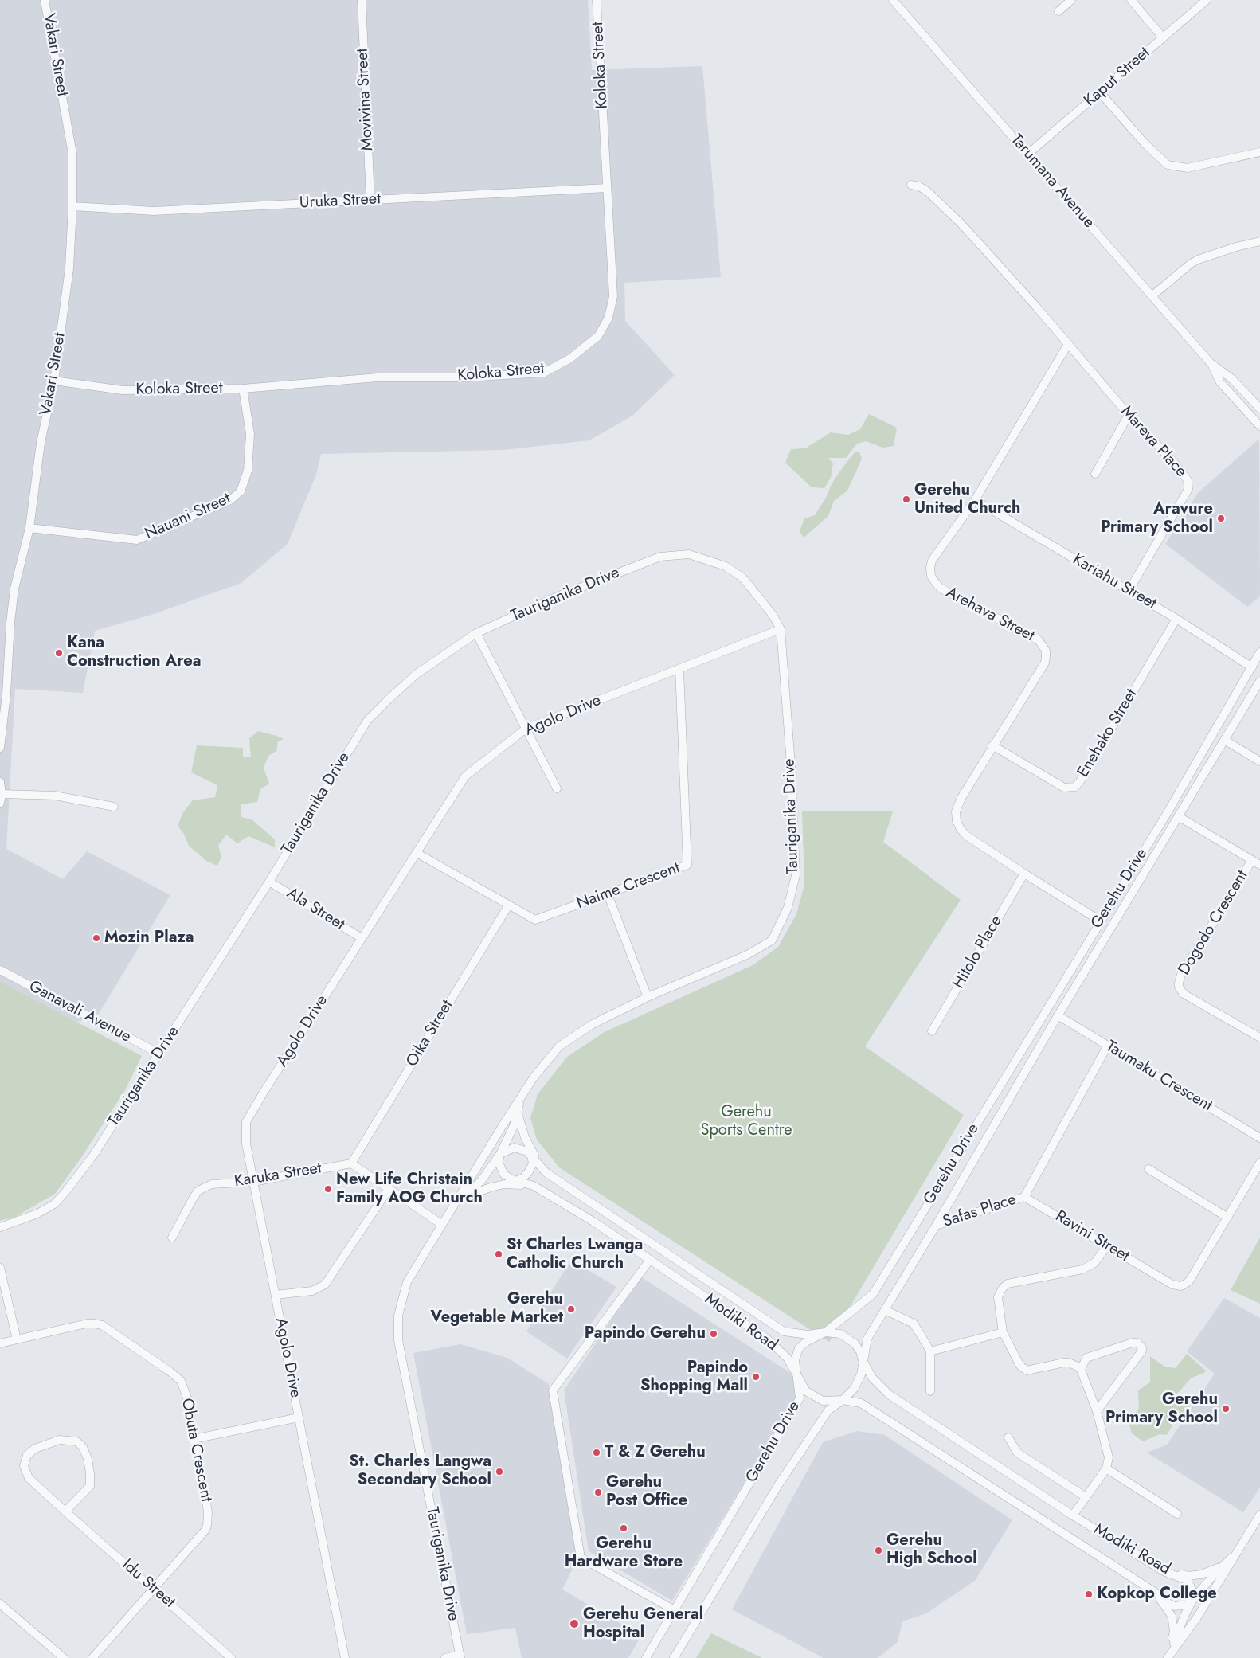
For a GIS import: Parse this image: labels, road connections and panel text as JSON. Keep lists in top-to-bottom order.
{
  "streets": {
    "street": [
      "Vakari Street",
      "Koloka Street",
      "Kaput Street",
      "Movivina Street",
      "Tarumana Avenue",
      "Uruka Street",
      "Mareva Place",
      "Nauani Street",
      "Kariahu Street",
      "Tauriganika Drive",
      "Arehava Street",
      "Agolo Drive",
      "Enehako Street",
      "Naime Crescent",
      "Gerehu Drive",
      "Ala Street",
      "Dogodo Crescent",
      "Hitolo Place",
      "Ganavali Avenue",
      "Oika Street",
      "Taumaku Crescent",
      "Karuka Street",
      "Safas Place",
      "Ravini Street",
      "Modiki Road",
      "Obuta Crescent",
      "Idu Street"
    ]
  },
  "crossings": [
    ["Vakari Street", "Koloka Street"],
    ["Vakari Street", "Uruka Street"],
    ["Vakari Street", "Nauani Street"],
    ["Koloka Street", "Uruka Street"],
    ["Koloka Street", "Nauani Street"],
    ["Kaput Street", "Tarumana Avenue"],
    ["Movivina Street", "Uruka Street"],
    ["Mareva Place", "Kariahu Street"],
    ["Mareva Place", "Arehava Street"],
    ["Kariahu Street", "Arehava Street"],
    ["Kariahu Street", "Enehako Street"],
    ["Kariahu Street", "Gerehu Drive"],
    ["Tauriganika Drive", "Agolo Drive"],
    ["Tauriganika Drive", "Ala Street"],
    ["Tauriganika Drive", "Ganavali Avenue"],
    ["Tauriganika Drive", "Modiki Road"],
    ["Arehava Street", "Enehako Street"],
    ["Arehava Street", "Gerehu Drive"],
    ["Arehava Street", "Hitolo Place"],
    ["Agolo Drive", "Naime Crescent"],
    ["Agolo Drive", "Ala Street"],
    ["Agolo Drive", "Karuka Street"],
    ["Naime Crescent", "Oika Street"],
    ["Gerehu Drive", "Taumaku Crescent"],
    ["Gerehu Drive", "Safas Place"],
    ["Gerehu Drive", "Modiki Road"],
    ["Oika Street", "Karuka Street"],
    ["Safas Place", "Ravini Street"],
    ["Obuta Crescent", "Idu Street"]
  ],
  "parks": ["Gerehu Sports Centre"],
  "places": [
    "Gerehu United Church",
    "Aravure Primary School",
    "Kana Construction Area",
    "Mozin Plaza",
    "New Life Christain Family AOG Church",
    "St Charles Lwanga Catholic Church",
    "Gerehu Vegetable Market",
    "Papindo Gerehu",
    "Papindo Shopping Mall",
    "Gerehu Primary School",
    "T & Z Gerehu",
    "St. Charles Langwa Secondary School",
    "Gerehu Post Office",
    "Gerehu Hardware Store",
    "Gerehu High School",
    "Kopkop College",
    "Gerehu General Hospital"
  ]
}
